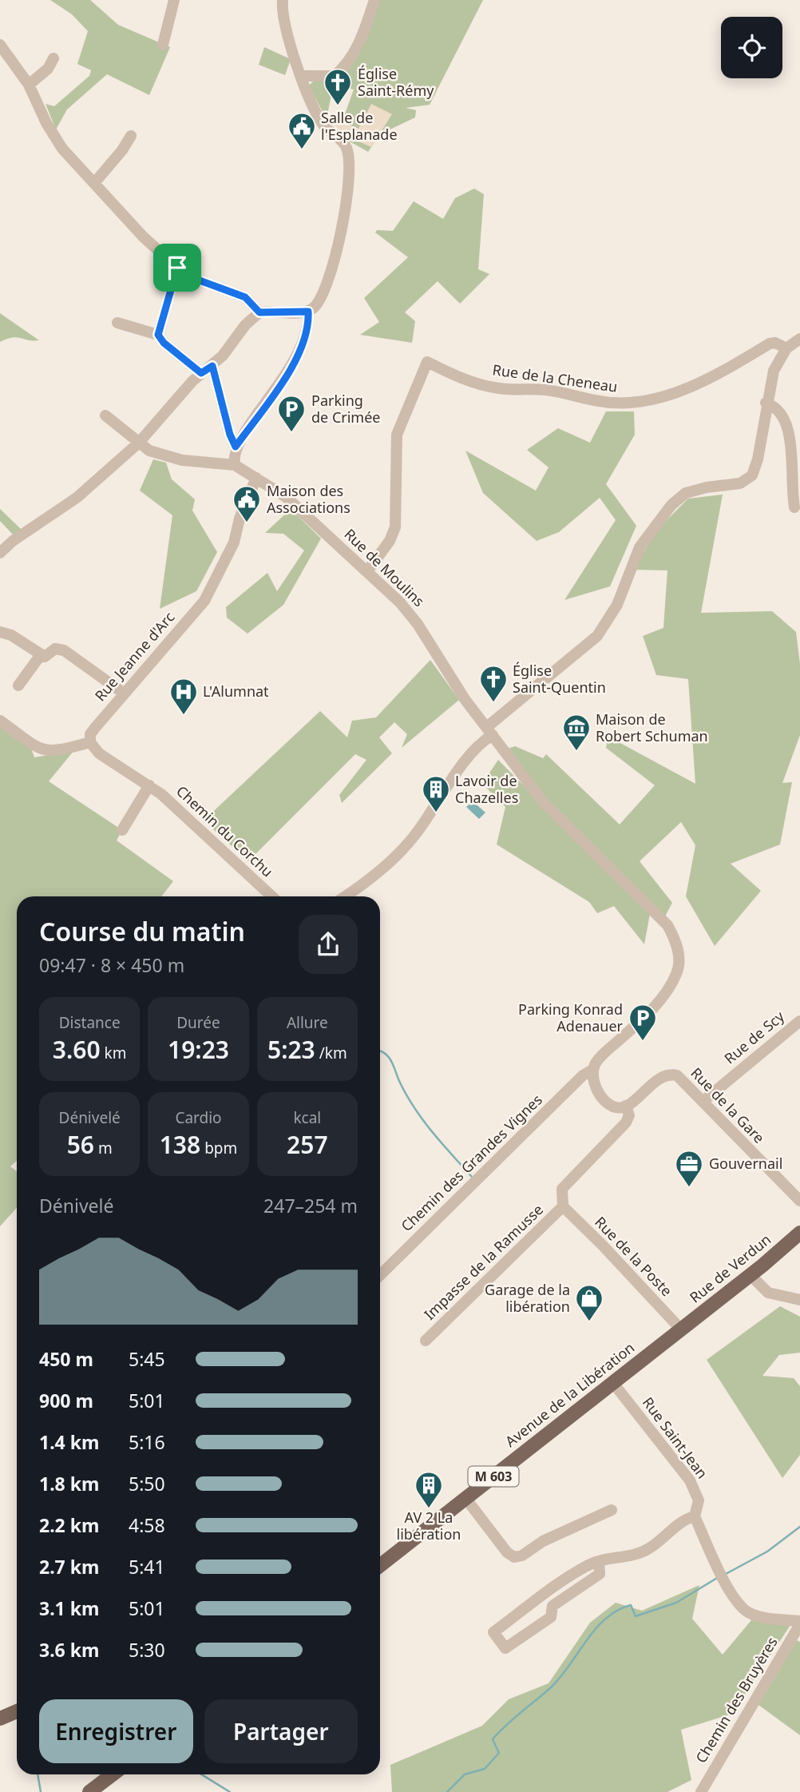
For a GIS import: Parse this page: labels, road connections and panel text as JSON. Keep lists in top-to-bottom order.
{
  "streets": {
    "main road": ["Rue de Verdun", "Avenue de la Libération", "M 603"],
    "street": [
      "Rue de la Cheneau",
      "Rue de Moulins",
      "Rue Jeanne d'Arc",
      "Chemin du Corchu",
      "Rue de Scy",
      "Rue de la Gare",
      "Chemin des Grandes Vignes",
      "Rue de la Poste",
      "Impasse de la Ramusse",
      "Rue Saint-Jean",
      "Chemin des Bruyères"
    ]
  },
  "crossings": [
    ["Rue de la Cheneau", "Rue de Moulins"],
    ["Rue de Moulins", "Rue Jeanne d'Arc"],
    ["Rue de Moulins", "Chemin des Grandes Vignes"],
    ["Rue de Scy", "Rue de la Gare"],
    ["Rue de la Poste", "Impasse de la Ramusse"],
    ["Rue de la Poste", "Rue de Verdun"],
    ["Rue de la Poste", "Avenue de la Libération"],
    ["Rue de Verdun", "Avenue de la Libération"],
    ["Avenue de la Libération", "Rue Saint-Jean"]
  ],
  "places": {
    "church": ["Église Saint-Rémy", "Église Saint-Quentin"],
    "public building": ["Salle de l'Esplanade", "Maison des Associations"],
    "parking": ["Parking de Crimée", "Parking Konrad Adenauer"],
    "hospital": ["L'Alumnat"],
    "museum": ["Maison de Robert Schuman"],
    "building": ["Lavoir de Chazelles", "AV 2 La libération"],
    "office": ["Gouvernail"],
    "shop": ["Garage de la libération"]
  },
  "page": {
    "heading": ["Course du matin", "09:47 · 8 × 450 m"],
    "stats": [
      ["Distance", "3.60 km"],
      ["Durée", "19:23"],
      ["Allure", "5:23 /km"],
      ["Dénivelé", "56 m"],
      ["Cardio", "138 bpm"],
      ["kcal", "257"]
    ],
    "chart": ["Dénivelé", "247–254 m"],
    "list": [
      {
        "name": "450 m",
        "note": "5:45"
      },
      {
        "name": "900 m",
        "note": "5:01"
      },
      {
        "name": "1.4 km",
        "note": "5:16"
      },
      {
        "name": "1.8 km",
        "note": "5:50"
      },
      {
        "name": "2.2 km",
        "note": "4:58"
      },
      {
        "name": "2.7 km",
        "note": "5:41"
      },
      {
        "name": "3.1 km",
        "note": "5:01"
      },
      {
        "name": "3.6 km",
        "note": "5:30"
      }
    ],
    "buttons": ["Enregistrer", "Partager"]
  }
}
